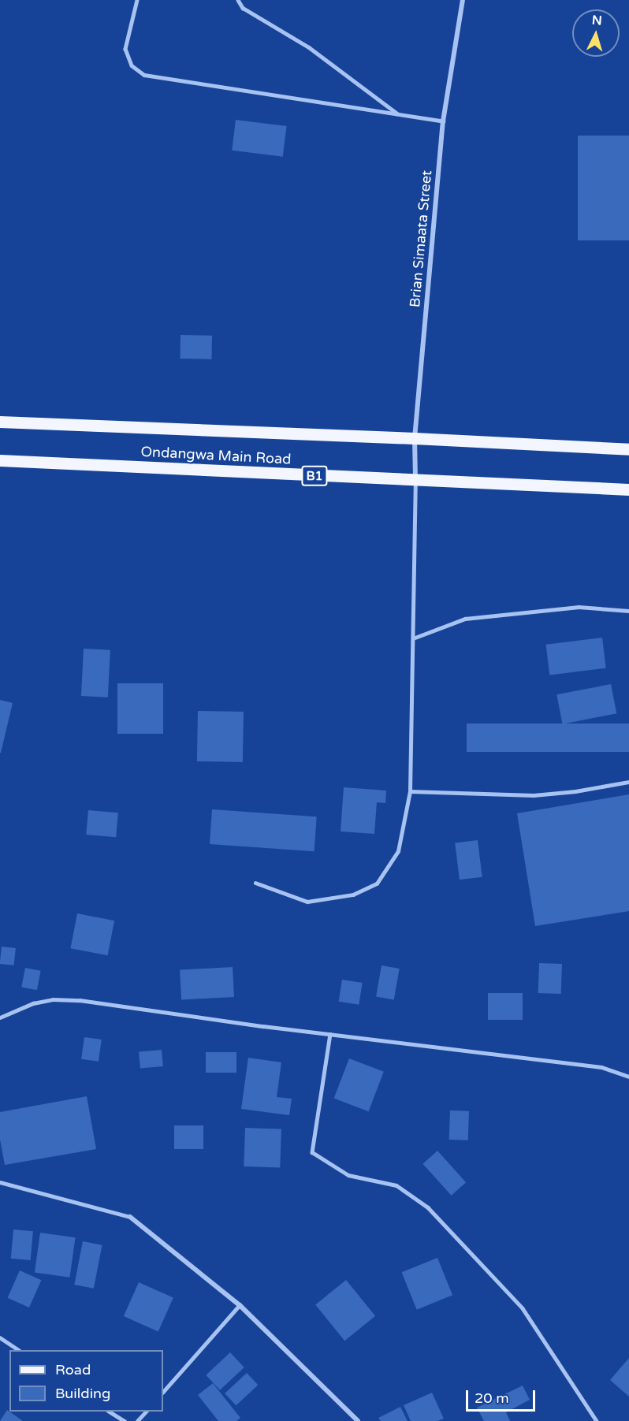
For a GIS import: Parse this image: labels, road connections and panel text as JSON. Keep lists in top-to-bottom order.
{
  "streets": {
    "main road": ["Ondangwa Main Road", "B1"],
    "street": ["Brian Simaata Street"]
  },
  "crossings": [
    ["Brian Simaata Street", "Ondangwa Main Road"]
  ],
  "legend": ["Road", "Building"],
  "scale_bar": "20 m",
  "north": "top"
}
